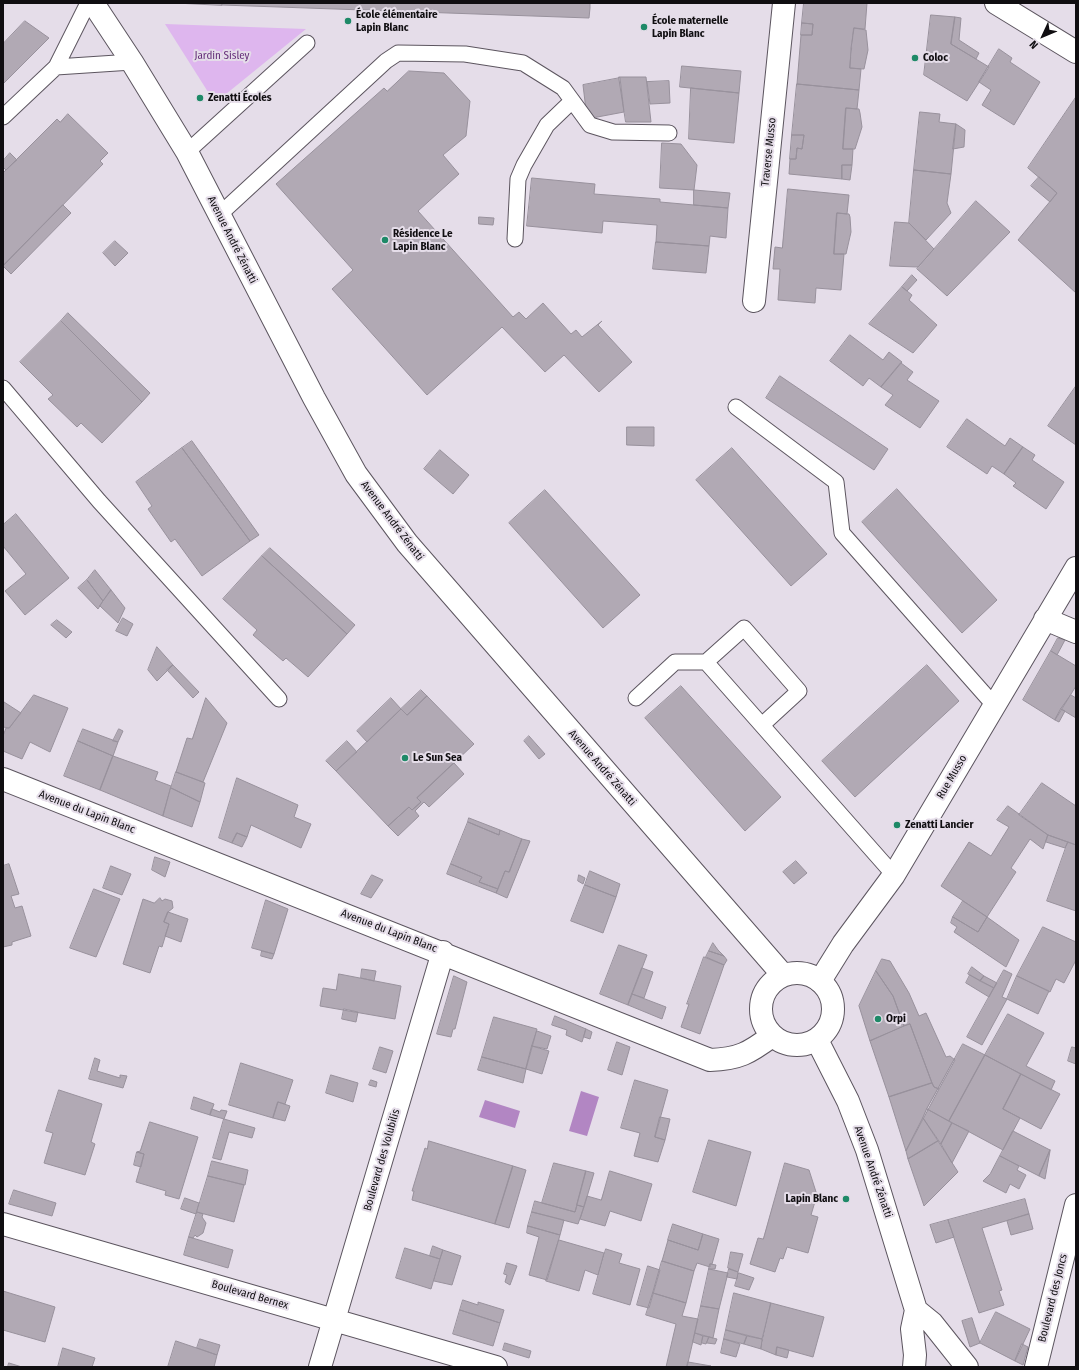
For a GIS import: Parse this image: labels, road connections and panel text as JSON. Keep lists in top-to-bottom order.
{
  "streets": {
    "street": [
      "Traverse Musso",
      "Avenue André Zénatti",
      "Rue Musso",
      "Avenue du Lapin Blanc",
      "Boulevard des Volubilis",
      "Boulevard Bernex",
      "Boulevard des Joncs"
    ]
  },
  "crossings": [
    ["Avenue André Zénatti", "Rue Musso"],
    ["Avenue André Zénatti", "Avenue du Lapin Blanc"],
    ["Rue Musso", "Avenue du Lapin Blanc"],
    ["Avenue du Lapin Blanc", "Boulevard des Volubilis"],
    ["Boulevard des Volubilis", "Boulevard Bernex"]
  ],
  "parks": ["Jardin Sisley"],
  "places": [
    "École élémentaire Lapin Blanc",
    "École maternelle Lapin Blanc",
    "Coloc",
    "Zenatti Écoles",
    "Résidence Le Lapin Blanc",
    "Le Sun Sea",
    "Zenatti Lancier",
    "Orpi",
    "Lapin Blanc"
  ],
  "north": "bottom left"
}
